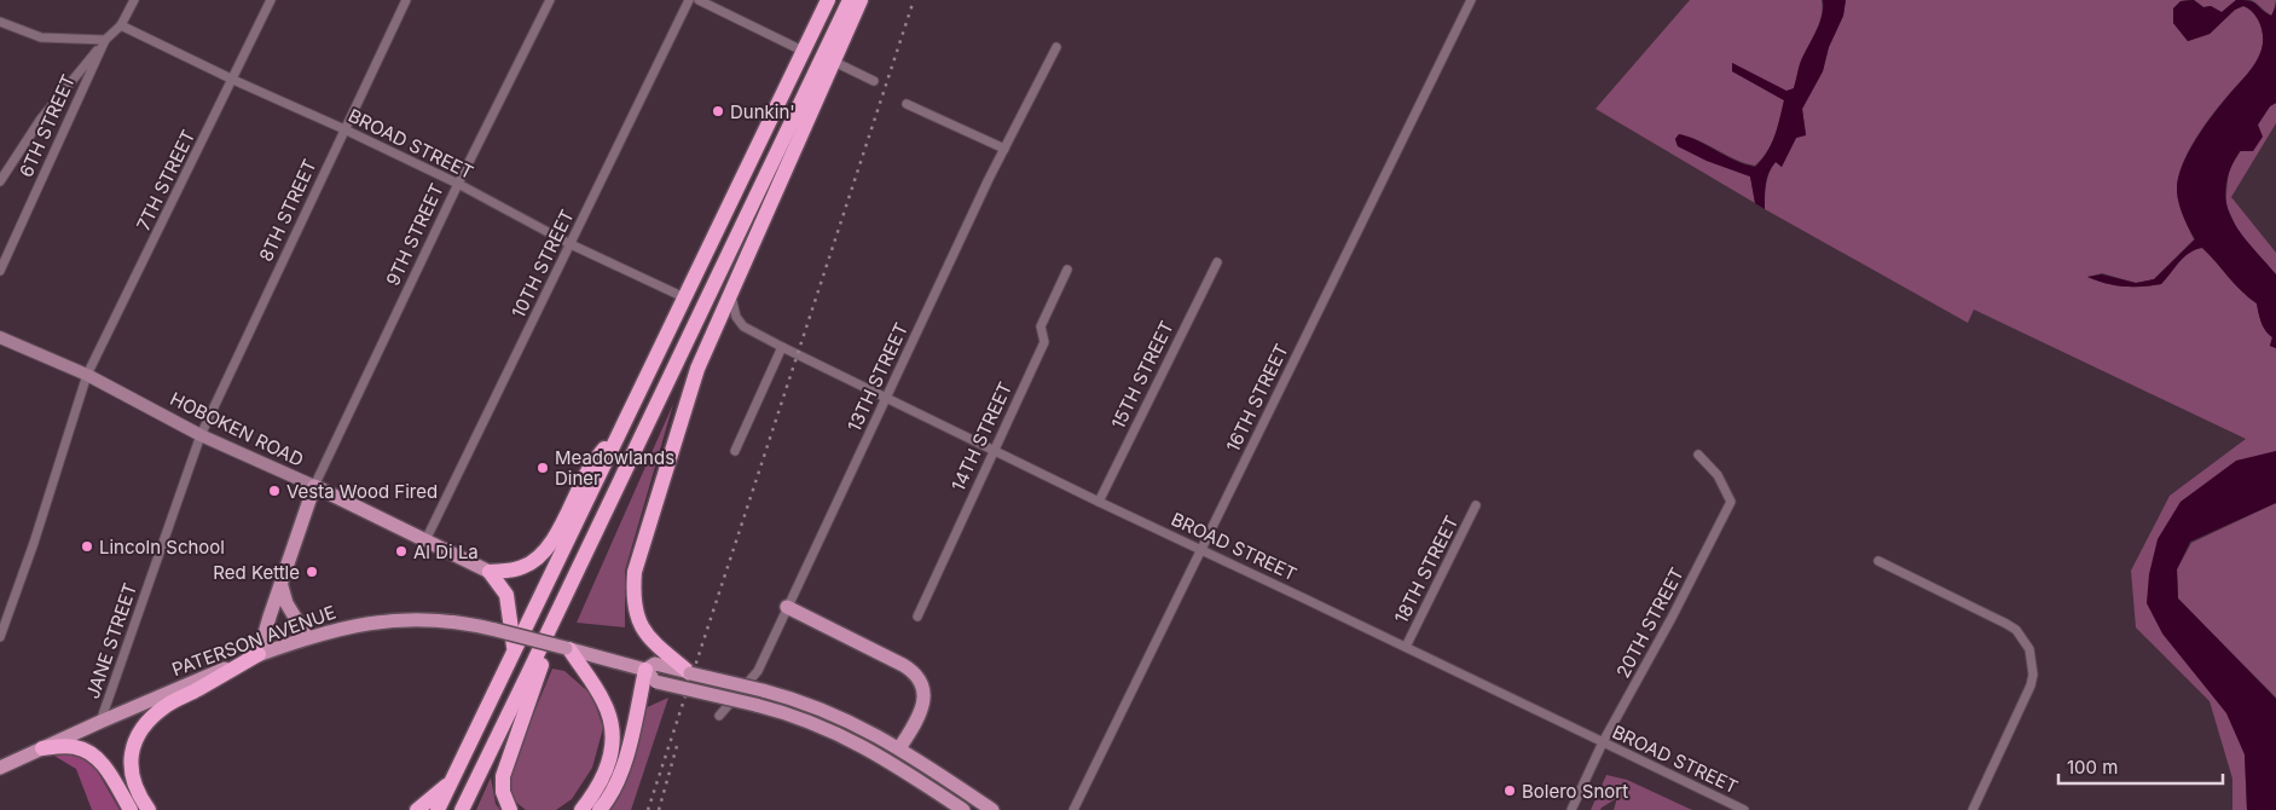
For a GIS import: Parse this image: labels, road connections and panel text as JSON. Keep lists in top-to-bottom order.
{
  "streets": {
    "main road": ["HOBOKEN ROAD", "PATERSON AVENUE"],
    "street": [
      "6TH STREET",
      "BROAD STREET",
      "7TH STREET",
      "8TH STREET",
      "9TH STREET",
      "10TH STREET",
      "15TH STREET",
      "13TH STREET",
      "16TH STREET",
      "14TH STREET",
      "18TH STREET",
      "20TH STREET",
      "JANE STREET"
    ]
  },
  "crossings": [
    ["6TH STREET", "BROAD STREET"],
    ["BROAD STREET", "7TH STREET"],
    ["BROAD STREET", "8TH STREET"],
    ["BROAD STREET", "9TH STREET"],
    ["BROAD STREET", "10TH STREET"],
    ["BROAD STREET", "15TH STREET"],
    ["BROAD STREET", "13TH STREET"],
    ["BROAD STREET", "16TH STREET"],
    ["BROAD STREET", "14TH STREET"],
    ["BROAD STREET", "18TH STREET"],
    ["BROAD STREET", "20TH STREET"],
    ["7TH STREET", "HOBOKEN ROAD"],
    ["8TH STREET", "HOBOKEN ROAD"],
    ["8TH STREET", "JANE STREET"],
    ["9TH STREET", "HOBOKEN ROAD"],
    ["10TH STREET", "HOBOKEN ROAD"],
    ["HOBOKEN ROAD", "JANE STREET"],
    ["JANE STREET", "PATERSON AVENUE"]
  ],
  "places": [
    "Dunkin'",
    "Meadowlands Diner",
    "Vesta Wood Fired",
    "Lincoln School",
    "Al Di La",
    "Red Kettle",
    "Bolero Snort"
  ],
  "scale_bar": "100 m"
}
